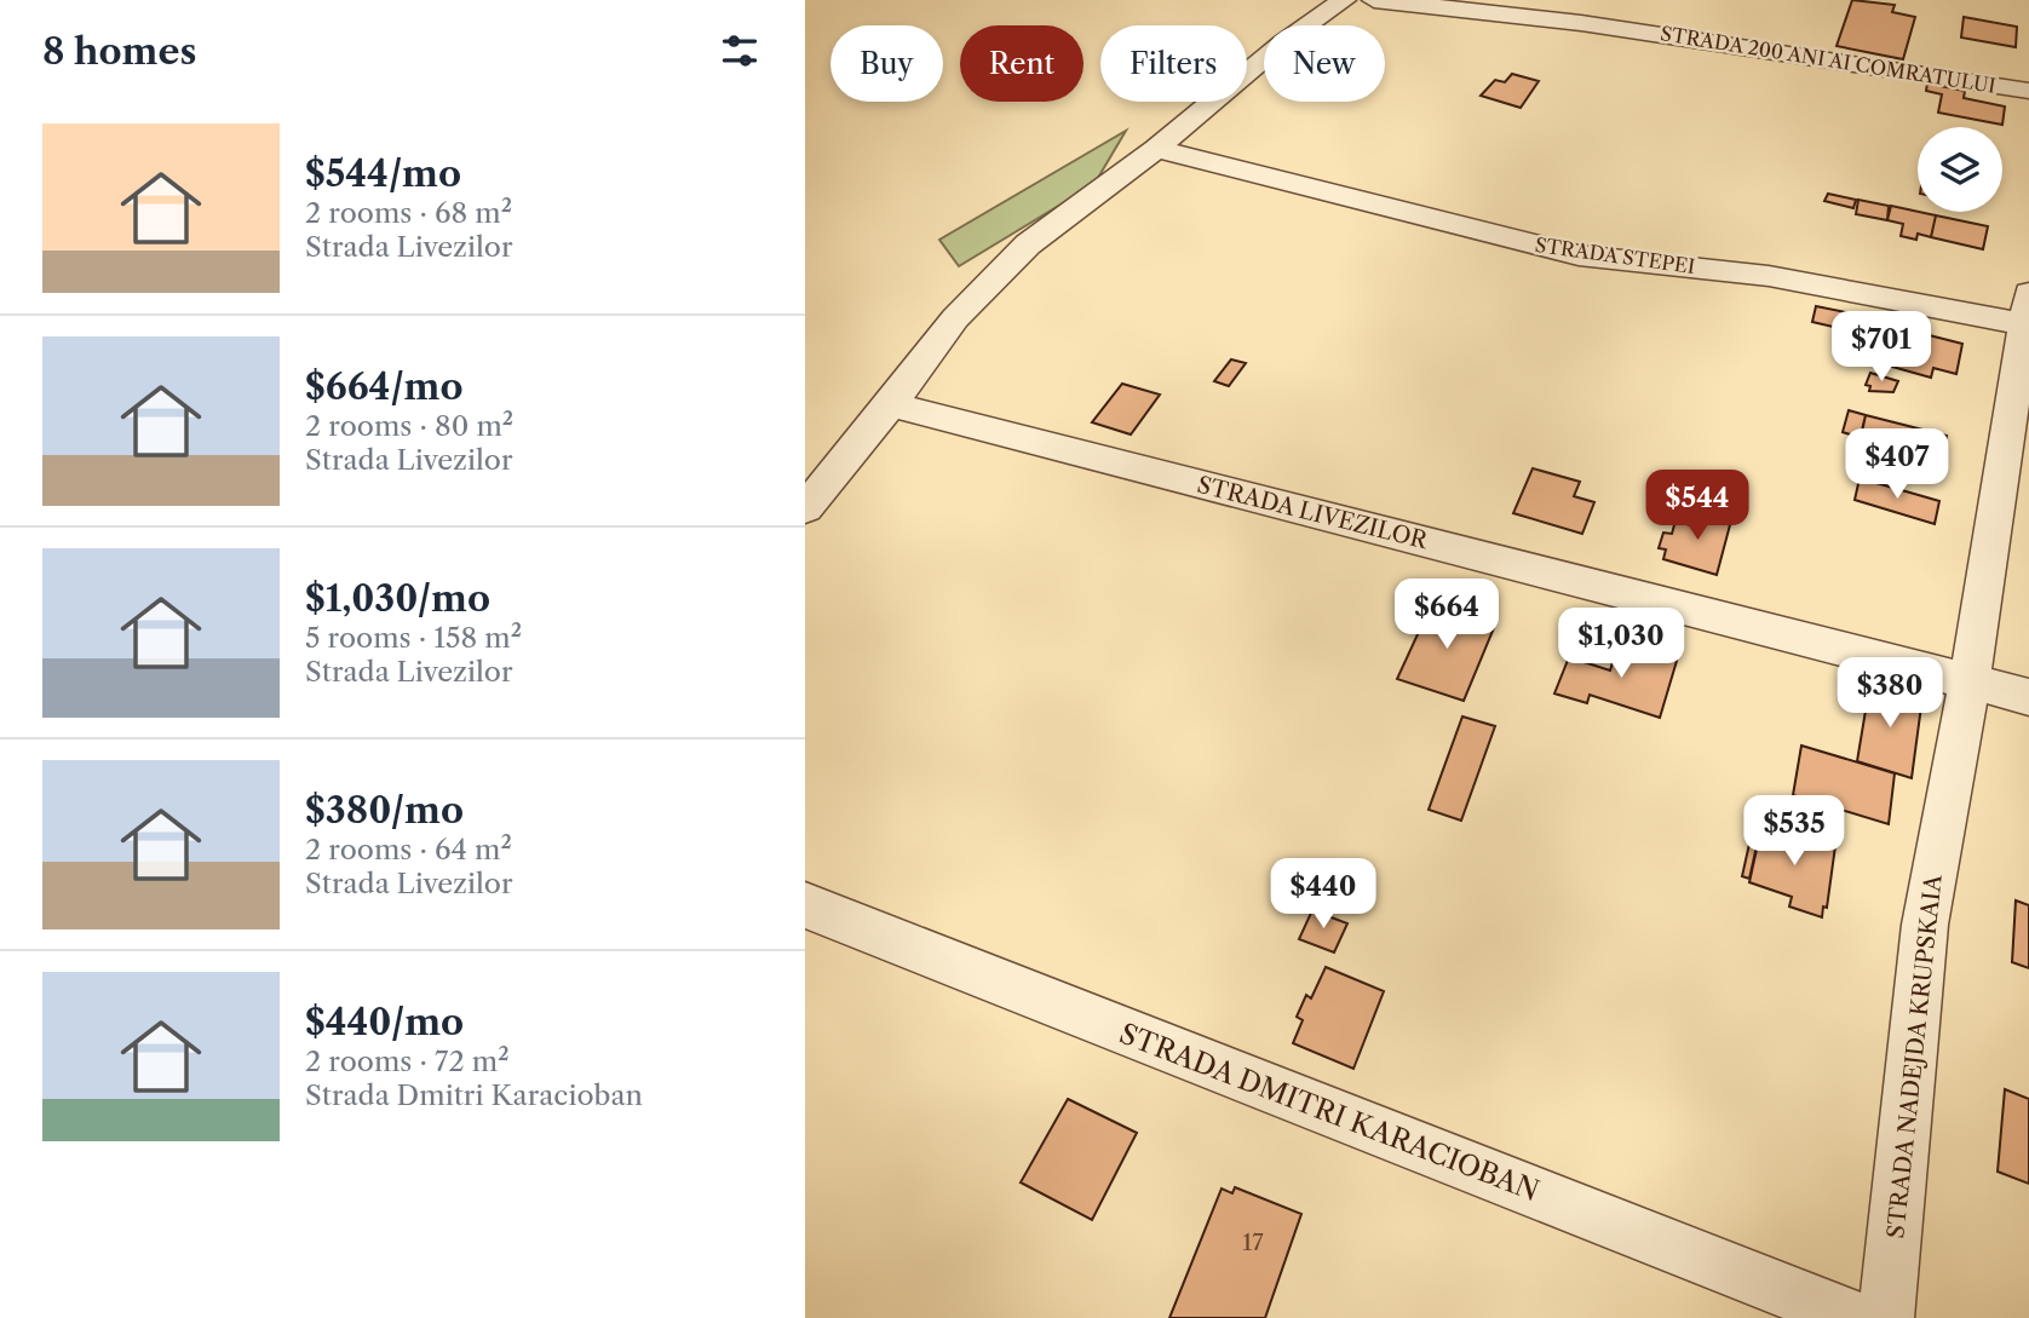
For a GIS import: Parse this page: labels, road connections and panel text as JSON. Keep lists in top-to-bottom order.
{
  "streets": {
    "street": [
      "STRADA 200 ANI AI COMRATULUI",
      "STRADA STEPEI",
      "STRADA LIVEZILOR",
      "STRADA NADEJDA KRUPSKAIA",
      "STRADA DMITRI KARACIOBAN"
    ]
  },
  "crossings": [
    ["STRADA STEPEI", "STRADA NADEJDA KRUPSKAIA"],
    ["STRADA LIVEZILOR", "STRADA NADEJDA KRUPSKAIA"]
  ],
  "house_numbers": ["17"],
  "page": {
    "heading": "8 homes",
    "chip": [
      "Buy",
      "Rent",
      "Filters",
      "New"
    ],
    "list": [
      {
        "name": "$544/mo",
        "note": "2 rooms · 68 m² · Strada Livezilor"
      },
      {
        "name": "$664/mo",
        "note": "2 rooms · 80 m² · Strada Livezilor"
      },
      {
        "name": "$1,030/mo",
        "note": "5 rooms · 158 m² · Strada Livezilor"
      },
      {
        "name": "$380/mo",
        "note": "2 rooms · 64 m² · Strada Livezilor"
      },
      {
        "name": "$440/mo",
        "note": "2 rooms · 72 m² · Strada Dmitri Karacioban"
      }
    ],
    "price": [
      "$701",
      "$407",
      "$544",
      "$664",
      "$1,030",
      "$380",
      "$535",
      "$440"
    ]
  }
}
